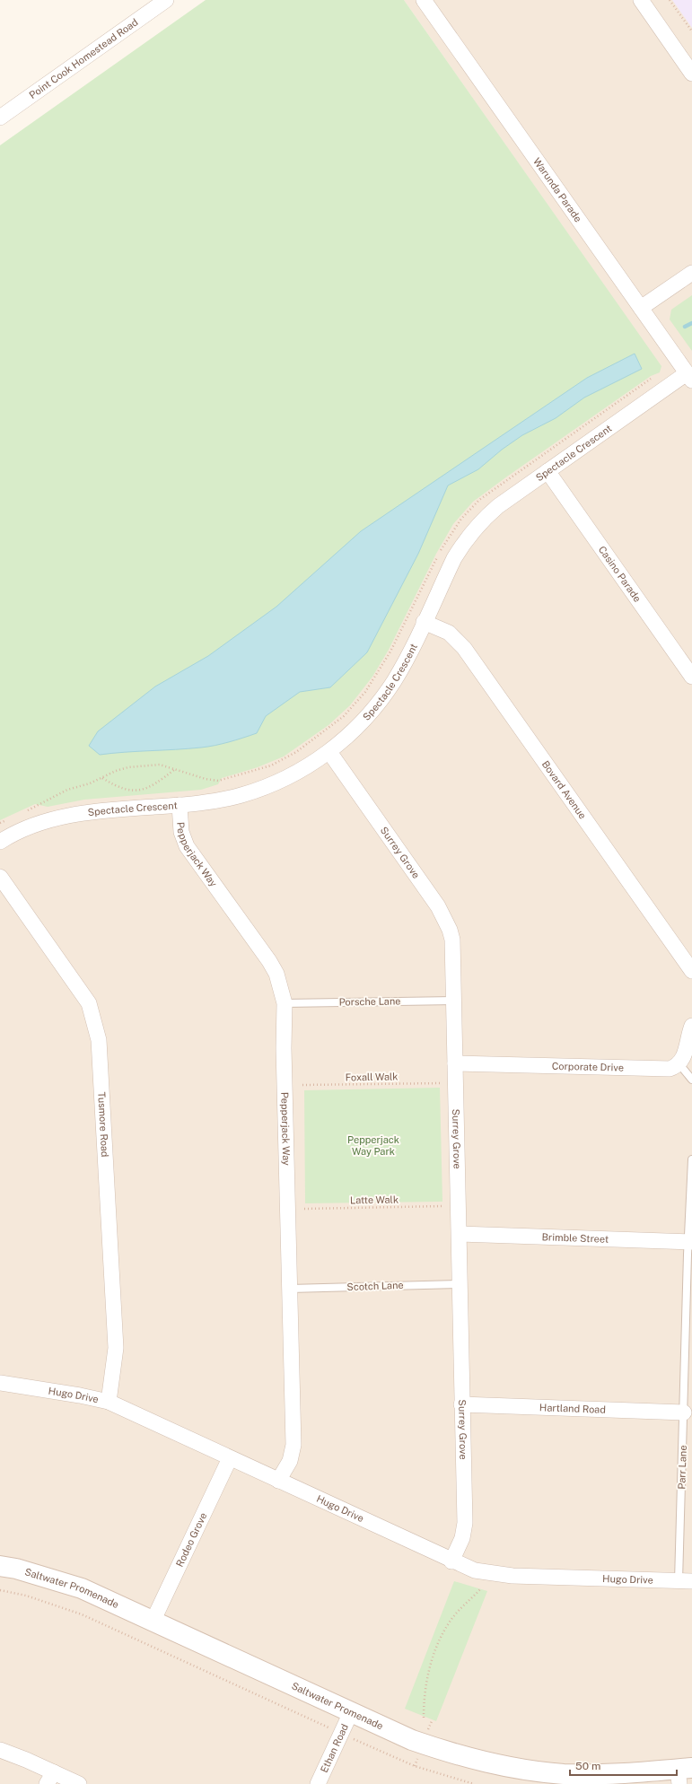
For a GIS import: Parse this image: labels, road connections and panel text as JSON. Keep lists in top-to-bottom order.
{
  "streets": {
    "street": [
      "Point Cook Homestead Road",
      "Warunda Parade",
      "Spectacle Crescent",
      "Casino Parade",
      "Bovard Avenue",
      "Surrey Grove",
      "Pepperjack Way",
      "Corporate Drive",
      "Tusmore Road",
      "Brimble Street",
      "Hugo Drive",
      "Hartland Road",
      "Rodeo Grove",
      "Saltwater Promenade",
      "Ethan Road"
    ],
    "lane": ["Porsche Lane", "Scotch Lane", "Parr Lane"],
    "path": ["Foxall Walk", "Latte Walk"]
  },
  "crossings": [
    ["Warunda Parade", "Spectacle Crescent"],
    ["Spectacle Crescent", "Casino Parade"],
    ["Spectacle Crescent", "Bovard Avenue"],
    ["Spectacle Crescent", "Surrey Grove"],
    ["Spectacle Crescent", "Pepperjack Way"],
    ["Surrey Grove", "Porsche Lane"],
    ["Surrey Grove", "Corporate Drive"],
    ["Surrey Grove", "Brimble Street"],
    ["Surrey Grove", "Scotch Lane"],
    ["Surrey Grove", "Hugo Drive"],
    ["Surrey Grove", "Hartland Road"],
    ["Pepperjack Way", "Porsche Lane"],
    ["Pepperjack Way", "Scotch Lane"],
    ["Pepperjack Way", "Hugo Drive"],
    ["Tusmore Road", "Hugo Drive"],
    ["Brimble Street", "Parr Lane"],
    ["Hugo Drive", "Parr Lane"],
    ["Hugo Drive", "Rodeo Grove"],
    ["Hartland Road", "Parr Lane"],
    ["Rodeo Grove", "Saltwater Promenade"],
    ["Saltwater Promenade", "Ethan Road"]
  ],
  "parks": ["Pepperjack Way Park"],
  "scale_bar": "50 m"
}
